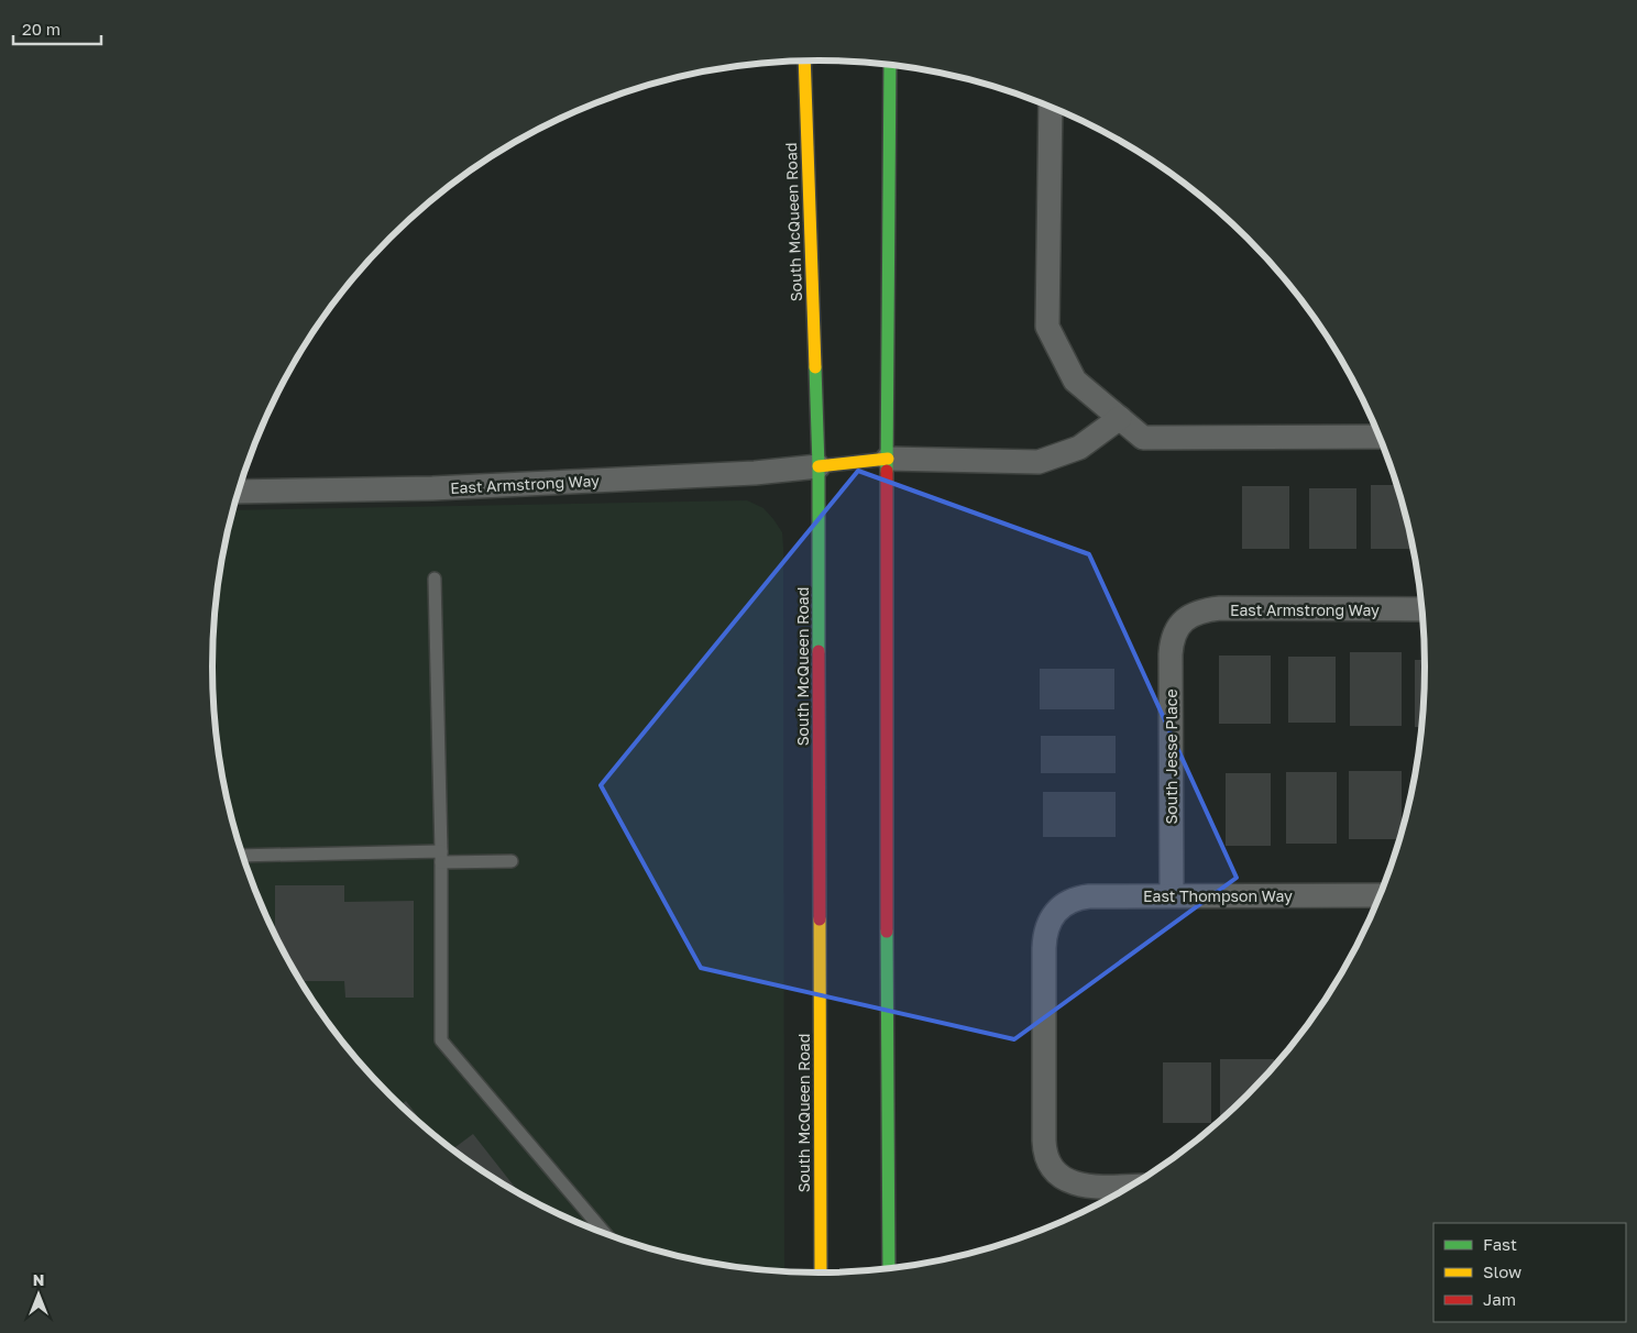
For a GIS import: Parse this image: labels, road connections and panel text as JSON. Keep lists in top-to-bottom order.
{
  "streets": {
    "main road": ["South McQueen Road"],
    "street": ["East Armstrong Way", "South Jesse Place", "East Thompson Way"]
  },
  "crossings": [
    ["South McQueen Road", "East Armstrong Way"],
    ["East Armstrong Way", "South Jesse Place"],
    ["South Jesse Place", "East Thompson Way"]
  ],
  "legend": ["Fast", "Slow", "Jam"],
  "scale_bar": "20 m",
  "north": "top"
}
